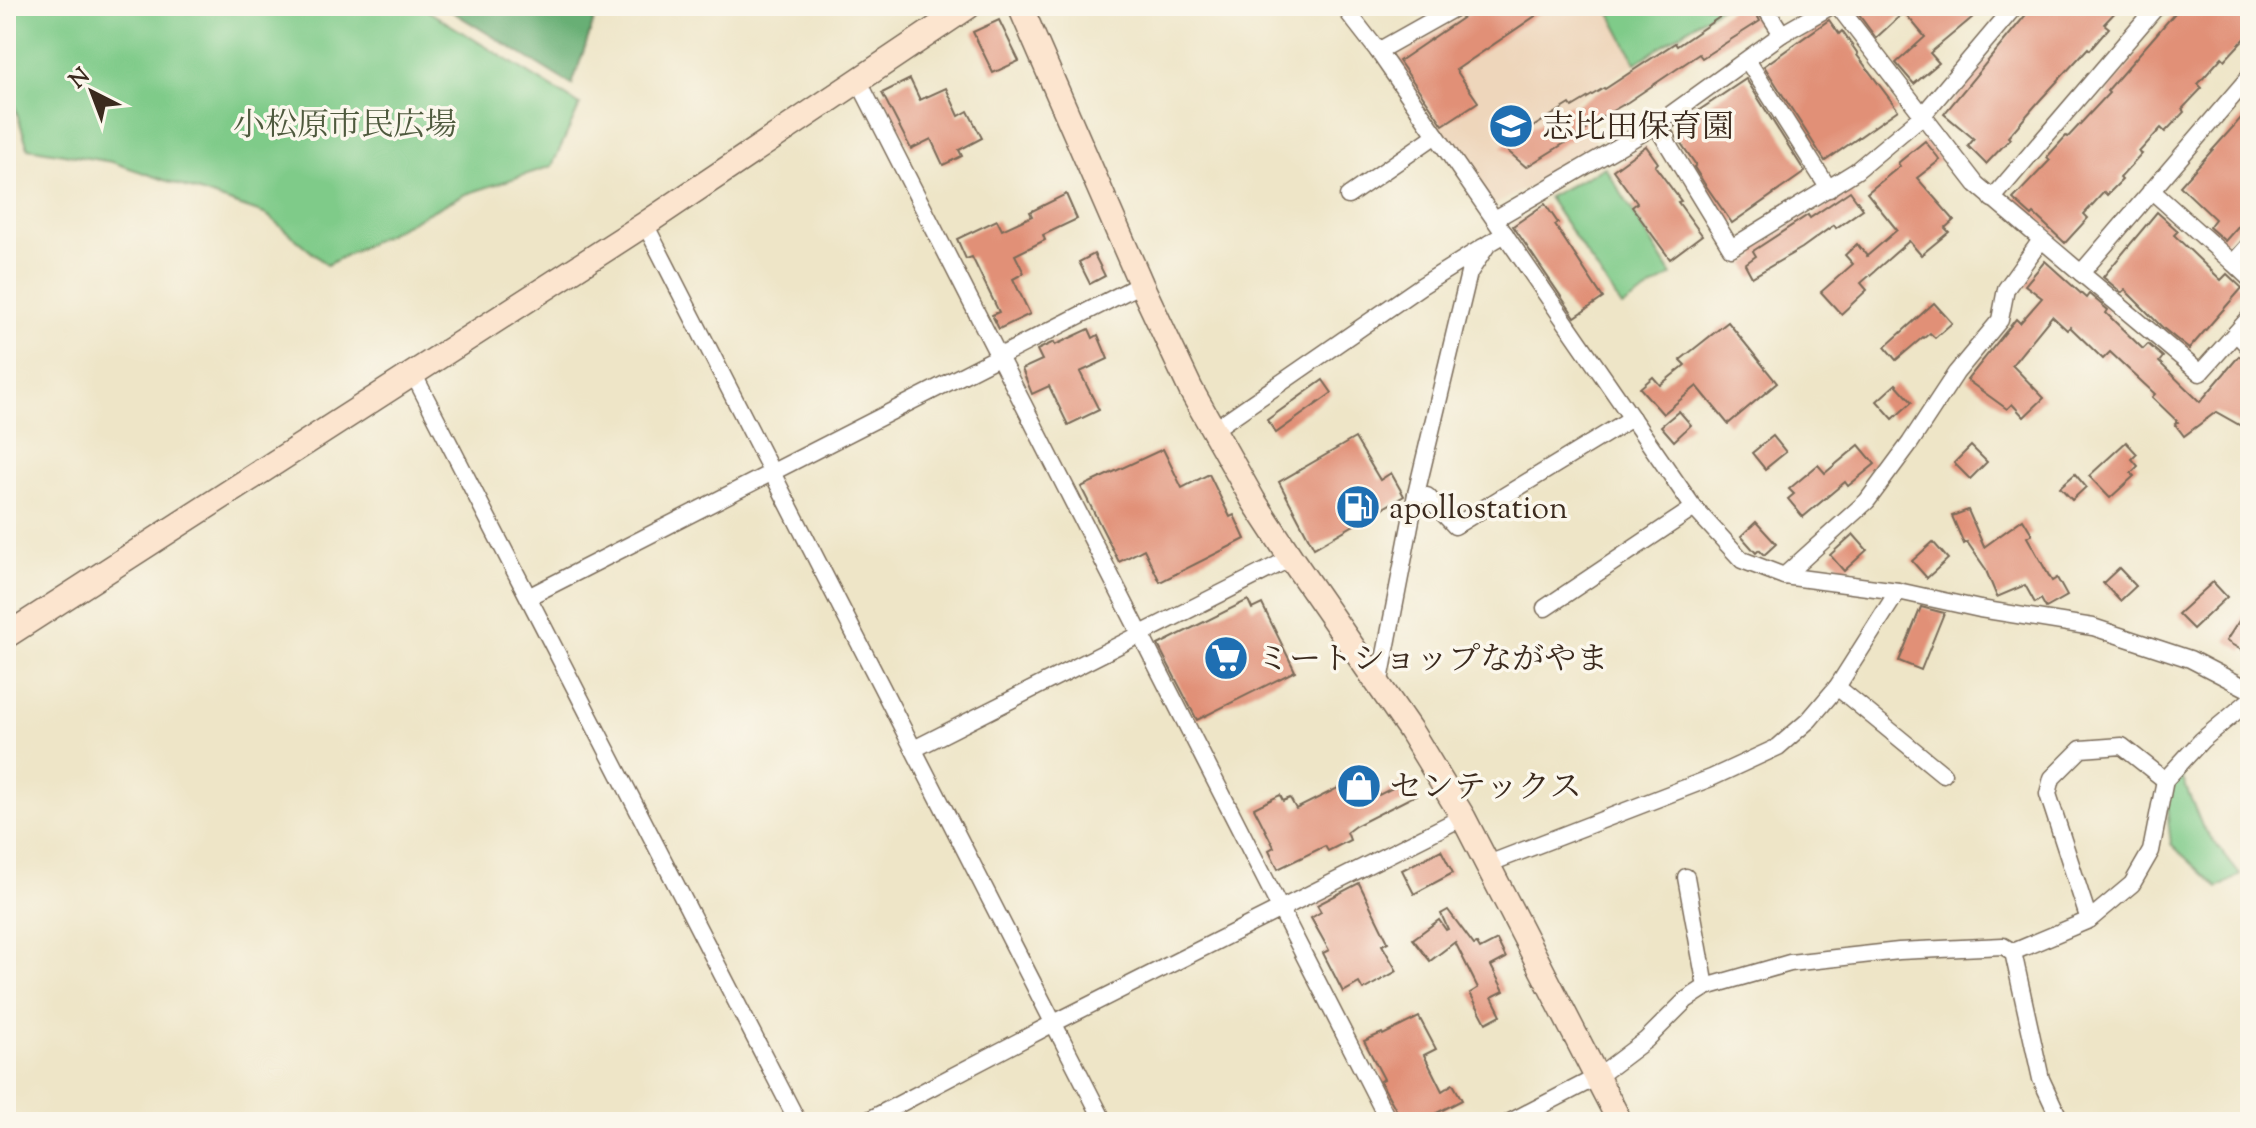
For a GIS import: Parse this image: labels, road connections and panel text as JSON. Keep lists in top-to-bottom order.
{
  "parks": ["小松原市民広場"],
  "places": {
    "school or university": ["志比田保育園"],
    "fuel station": ["apollostation"],
    "supermarket": ["ミートショップながやま"],
    "shop": ["センテックス"]
  },
  "north": "top left"
}
